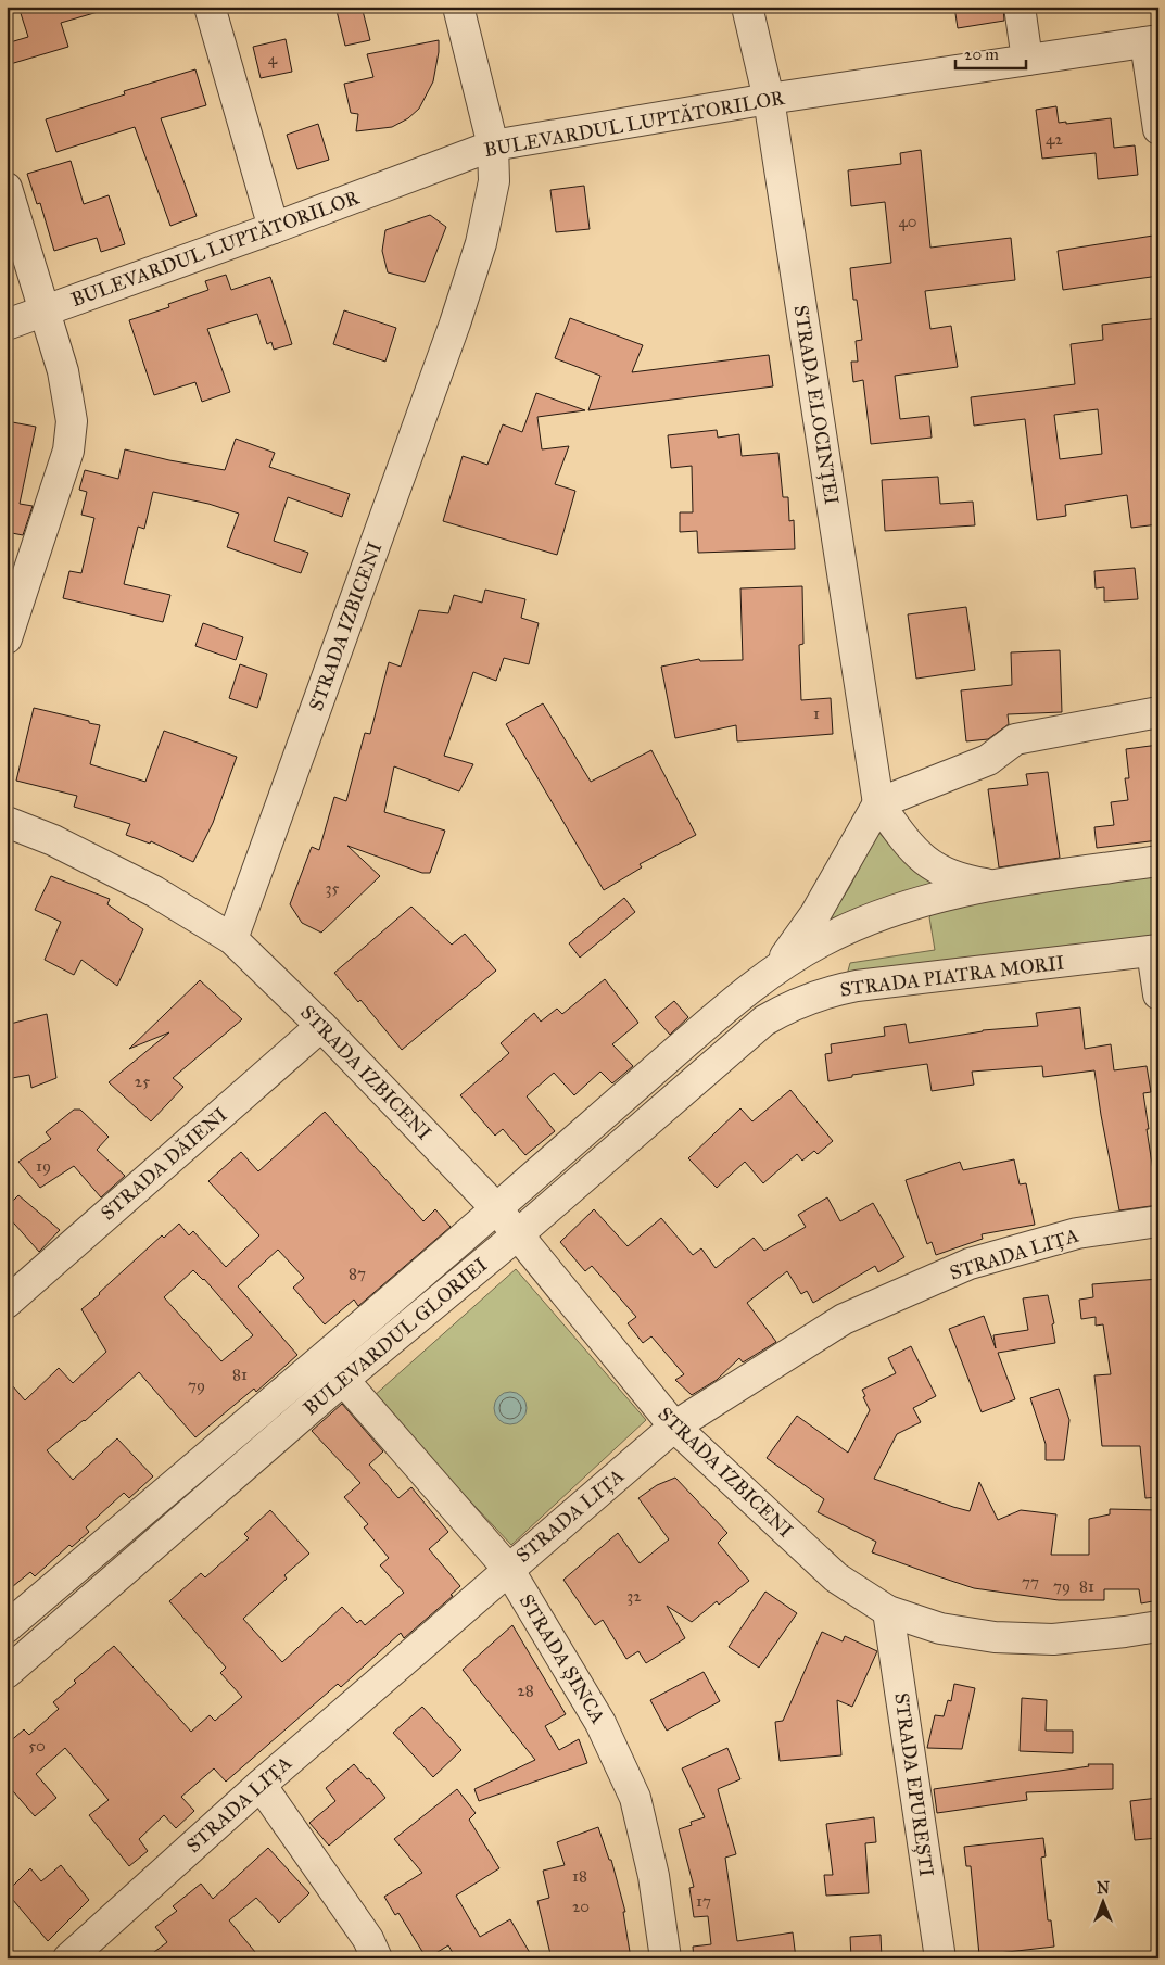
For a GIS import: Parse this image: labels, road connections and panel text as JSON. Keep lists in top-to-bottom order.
{
  "streets": {
    "street": [
      "BULEVARDUL LUPTĂTORILOR",
      "STRADA ELOCINȚEI",
      "STRADA IZBICENI",
      "STRADA PIATRA MORII",
      "STRADA DĂIENI",
      "STRADA LIȚA",
      "BULEVARDUL GLORIEI",
      "STRADA ȘINCA",
      "STRADA EPUREȘTI"
    ]
  },
  "crossings": [
    ["BULEVARDUL LUPTĂTORILOR", "STRADA ELOCINȚEI"],
    ["BULEVARDUL LUPTĂTORILOR", "STRADA IZBICENI"],
    ["STRADA IZBICENI", "STRADA DĂIENI"],
    ["STRADA IZBICENI", "STRADA LIȚA"],
    ["STRADA IZBICENI", "BULEVARDUL GLORIEI"],
    ["STRADA IZBICENI", "STRADA EPUREȘTI"],
    ["STRADA PIATRA MORII", "BULEVARDUL GLORIEI"],
    ["STRADA LIȚA", "STRADA ȘINCA"],
    ["BULEVARDUL GLORIEI", "STRADA ȘINCA"]
  ],
  "house_numbers": [
    "4",
    "42",
    "40",
    "1",
    "35",
    "25",
    "19",
    "87",
    "81",
    "79",
    "77",
    "79",
    "81",
    "32",
    "28",
    "50",
    "18",
    "17",
    "20"
  ],
  "scale_bar": "20 m",
  "north": "top"
}
